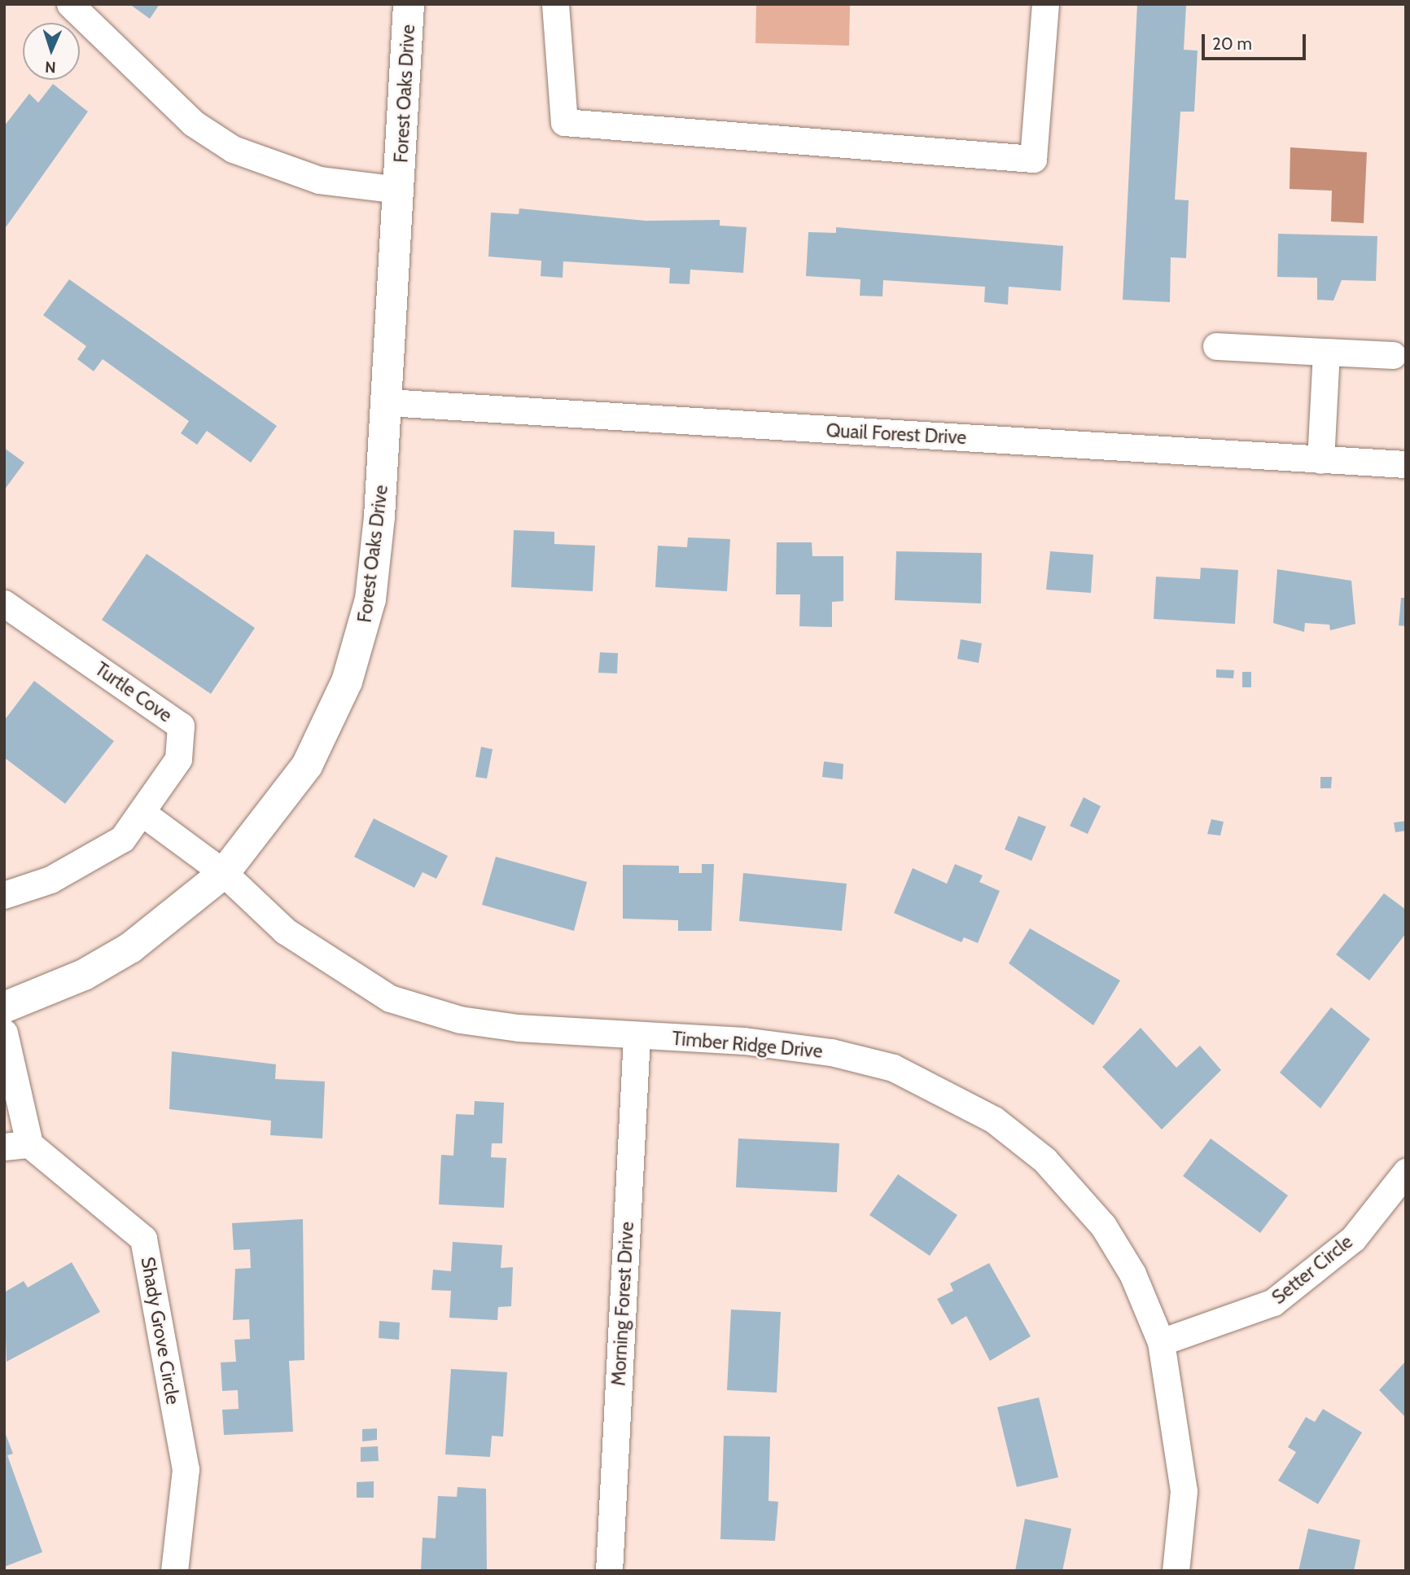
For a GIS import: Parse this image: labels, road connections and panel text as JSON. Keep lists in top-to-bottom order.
{
  "streets": {
    "street": [
      "Forest Oaks Drive",
      "Quail Forest Drive",
      "Turtle Cove",
      "Timber Ridge Drive",
      "Setter Circle",
      "Morning Forest Drive",
      "Shady Grove Circle"
    ]
  },
  "crossings": [
    ["Forest Oaks Drive", "Quail Forest Drive"],
    ["Forest Oaks Drive", "Timber Ridge Drive"],
    ["Timber Ridge Drive", "Setter Circle"],
    ["Timber Ridge Drive", "Morning Forest Drive"]
  ],
  "scale_bar": "20 m",
  "north": "bottom"
}
